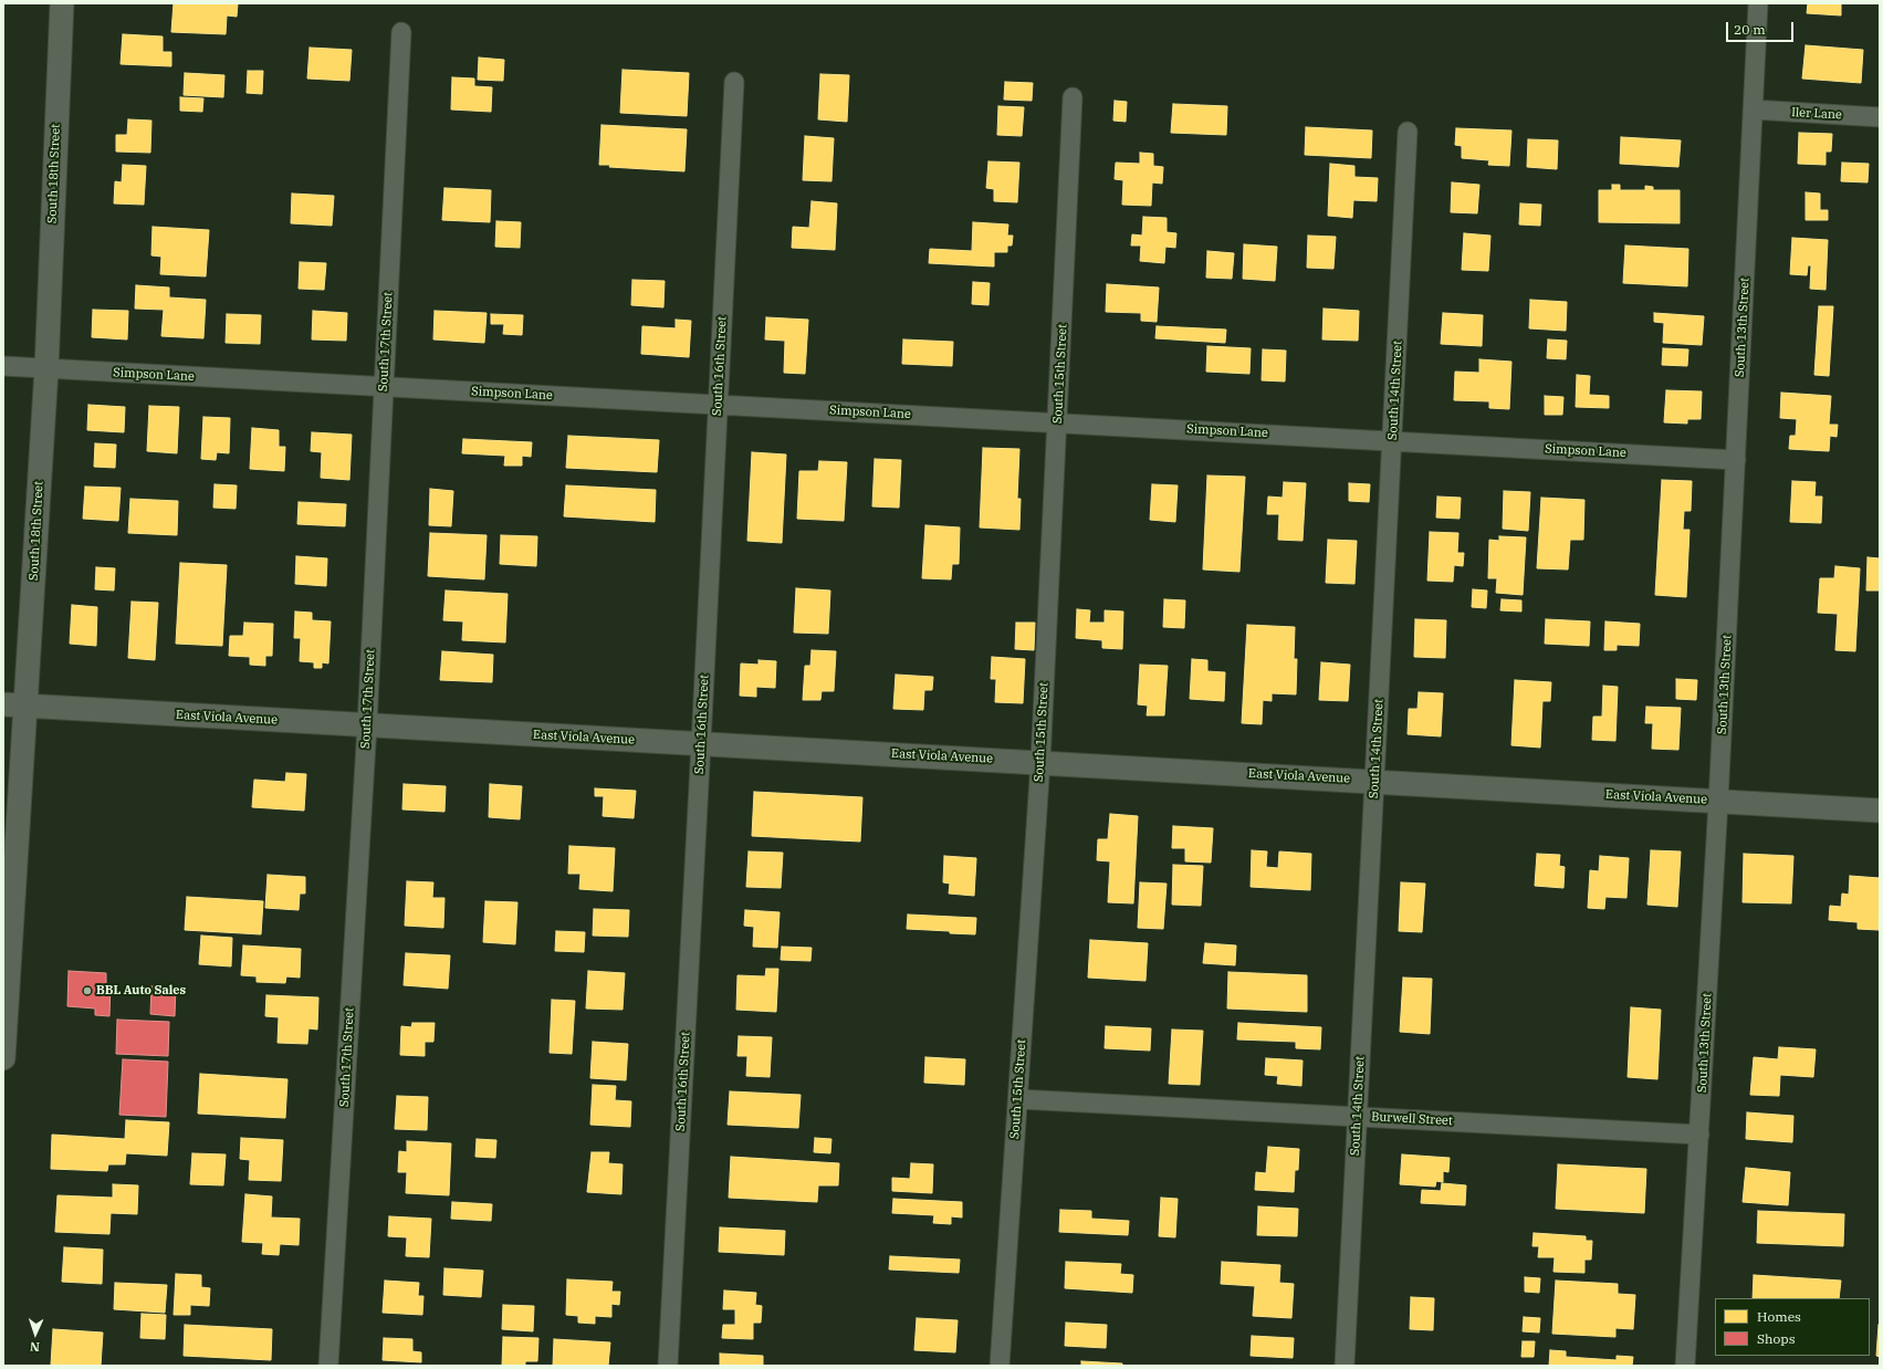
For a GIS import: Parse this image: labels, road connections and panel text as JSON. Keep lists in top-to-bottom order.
{
  "streets": {
    "street": [
      "Iler Lane",
      "South 18th Street",
      "South 13th Street",
      "South 17th Street",
      "South 16th Street",
      "South 15th Street",
      "Simpson Lane",
      "South 14th Street",
      "East Viola Avenue",
      "Burwell Street"
    ]
  },
  "crossings": [
    ["Iler Lane", "South 13th Street"],
    ["South 18th Street", "Simpson Lane"],
    ["South 18th Street", "East Viola Avenue"],
    ["South 13th Street", "Simpson Lane"],
    ["South 13th Street", "East Viola Avenue"],
    ["South 13th Street", "Burwell Street"],
    ["South 17th Street", "Simpson Lane"],
    ["South 17th Street", "East Viola Avenue"],
    ["South 16th Street", "Simpson Lane"],
    ["South 16th Street", "East Viola Avenue"],
    ["South 15th Street", "Simpson Lane"],
    ["South 15th Street", "East Viola Avenue"],
    ["South 15th Street", "Burwell Street"],
    ["Simpson Lane", "South 14th Street"],
    ["South 14th Street", "East Viola Avenue"],
    ["South 14th Street", "Burwell Street"]
  ],
  "places": ["BBL Auto Sales"],
  "legend": ["Homes", "Shops"],
  "scale_bar": "20 m",
  "north": "bottom"
}
